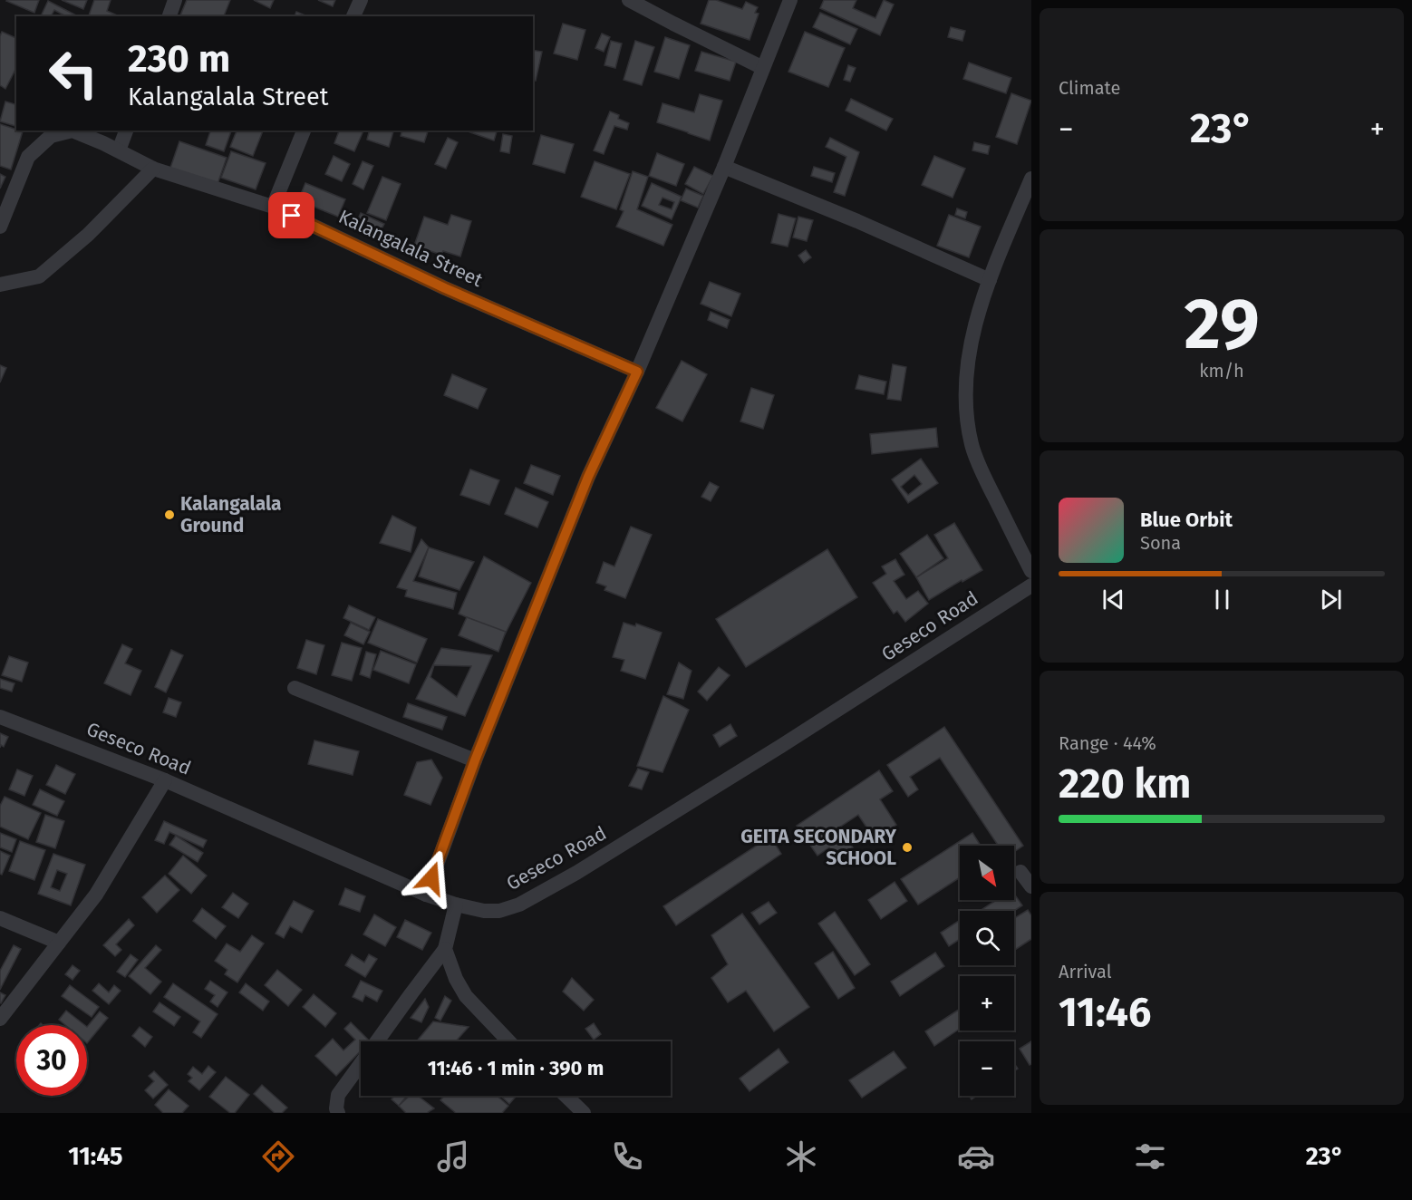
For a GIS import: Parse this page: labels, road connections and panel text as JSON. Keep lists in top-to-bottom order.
{
  "streets": {
    "street": ["Kalangalala Street", "Geseco Road"]
  },
  "places": ["Kalangalala Ground", "GEITA SECONDARY SCHOOL"],
  "north": "bottom right",
  "page": {
    "tile": [
      "Climate",
      ["29", "km/h"],
      ["Range · 44%", "220 km"],
      ["Arrival", "11:46"]
    ],
    "turn": ["230 m", "Kalangalala Street"],
    "heat": ["−", "23°", "+"],
    "song": ["Blue Orbit", "Sona"],
    "map_buttons": ["+", "−"],
    "limit": "30",
    "trip": "11:46 · 1 min · 390 m",
    "tabs": ["11:45", "23°"]
  }
}
